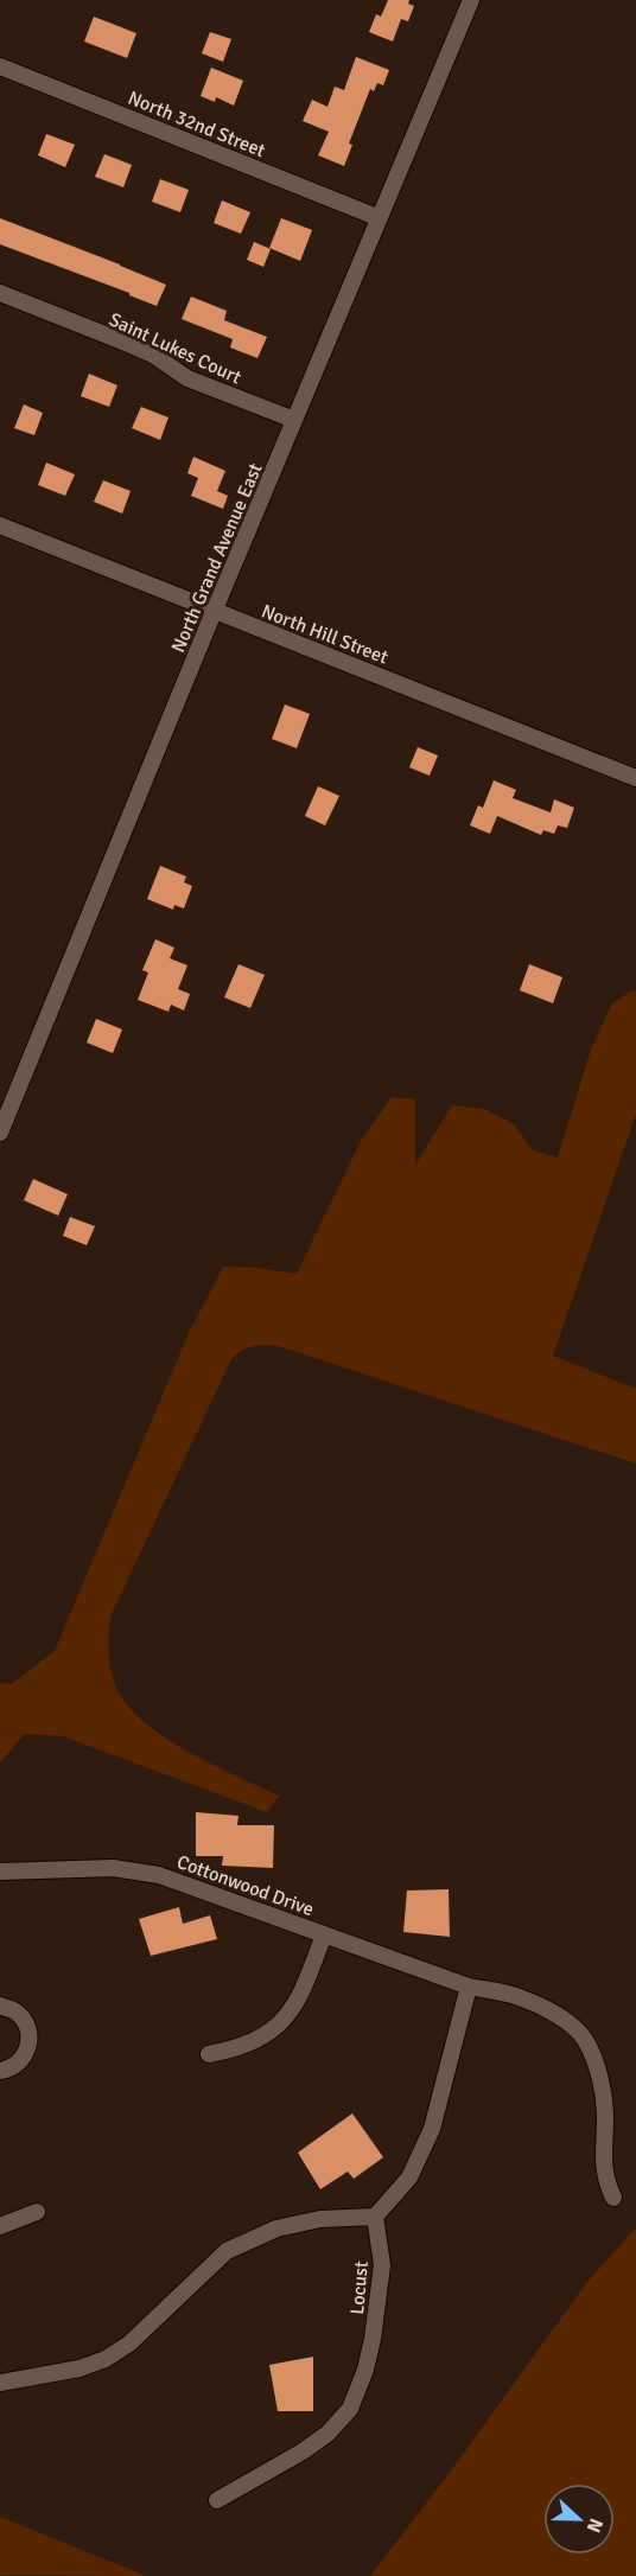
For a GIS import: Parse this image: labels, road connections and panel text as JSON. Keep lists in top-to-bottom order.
{
  "streets": {
    "street": [
      "North 32nd Street",
      "Saint Lukes Court",
      "North Grand Avenue East",
      "North Hill Street",
      "Cottonwood Drive",
      "Locust"
    ]
  },
  "crossings": [
    ["North 32nd Street", "North Grand Avenue East"],
    ["Saint Lukes Court", "North Grand Avenue East"],
    ["North Grand Avenue East", "North Hill Street"]
  ],
  "north": "right"
}
